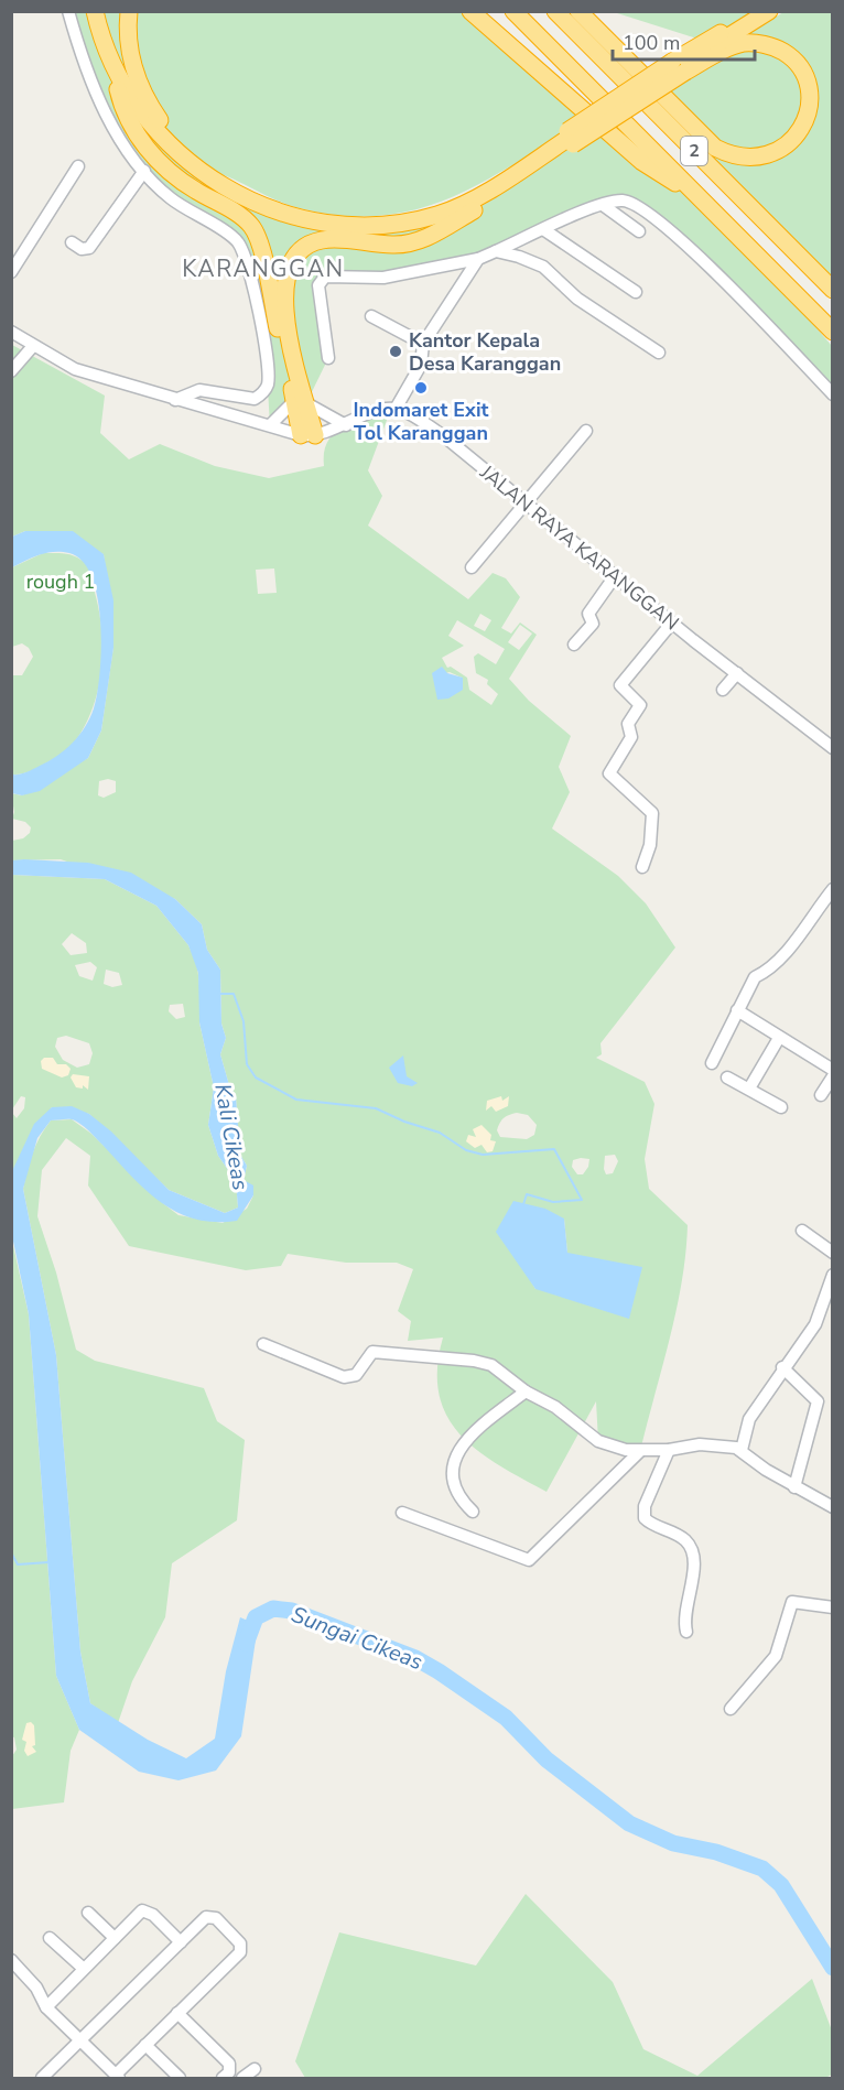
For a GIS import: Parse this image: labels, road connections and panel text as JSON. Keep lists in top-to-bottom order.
{
  "streets": {
    "highway": ["2"],
    "street": ["JALAN RAYA KARANGGAN"]
  },
  "districts": ["KARANGGAN"],
  "water": ["Kali Cikeas", "Sungai Cikeas"],
  "parks": ["rough 1"],
  "places": ["Kantor Kepala Desa Karanggan", "Indomaret Exit Tol Karanggan"],
  "scale_bar": "100 m"
}
